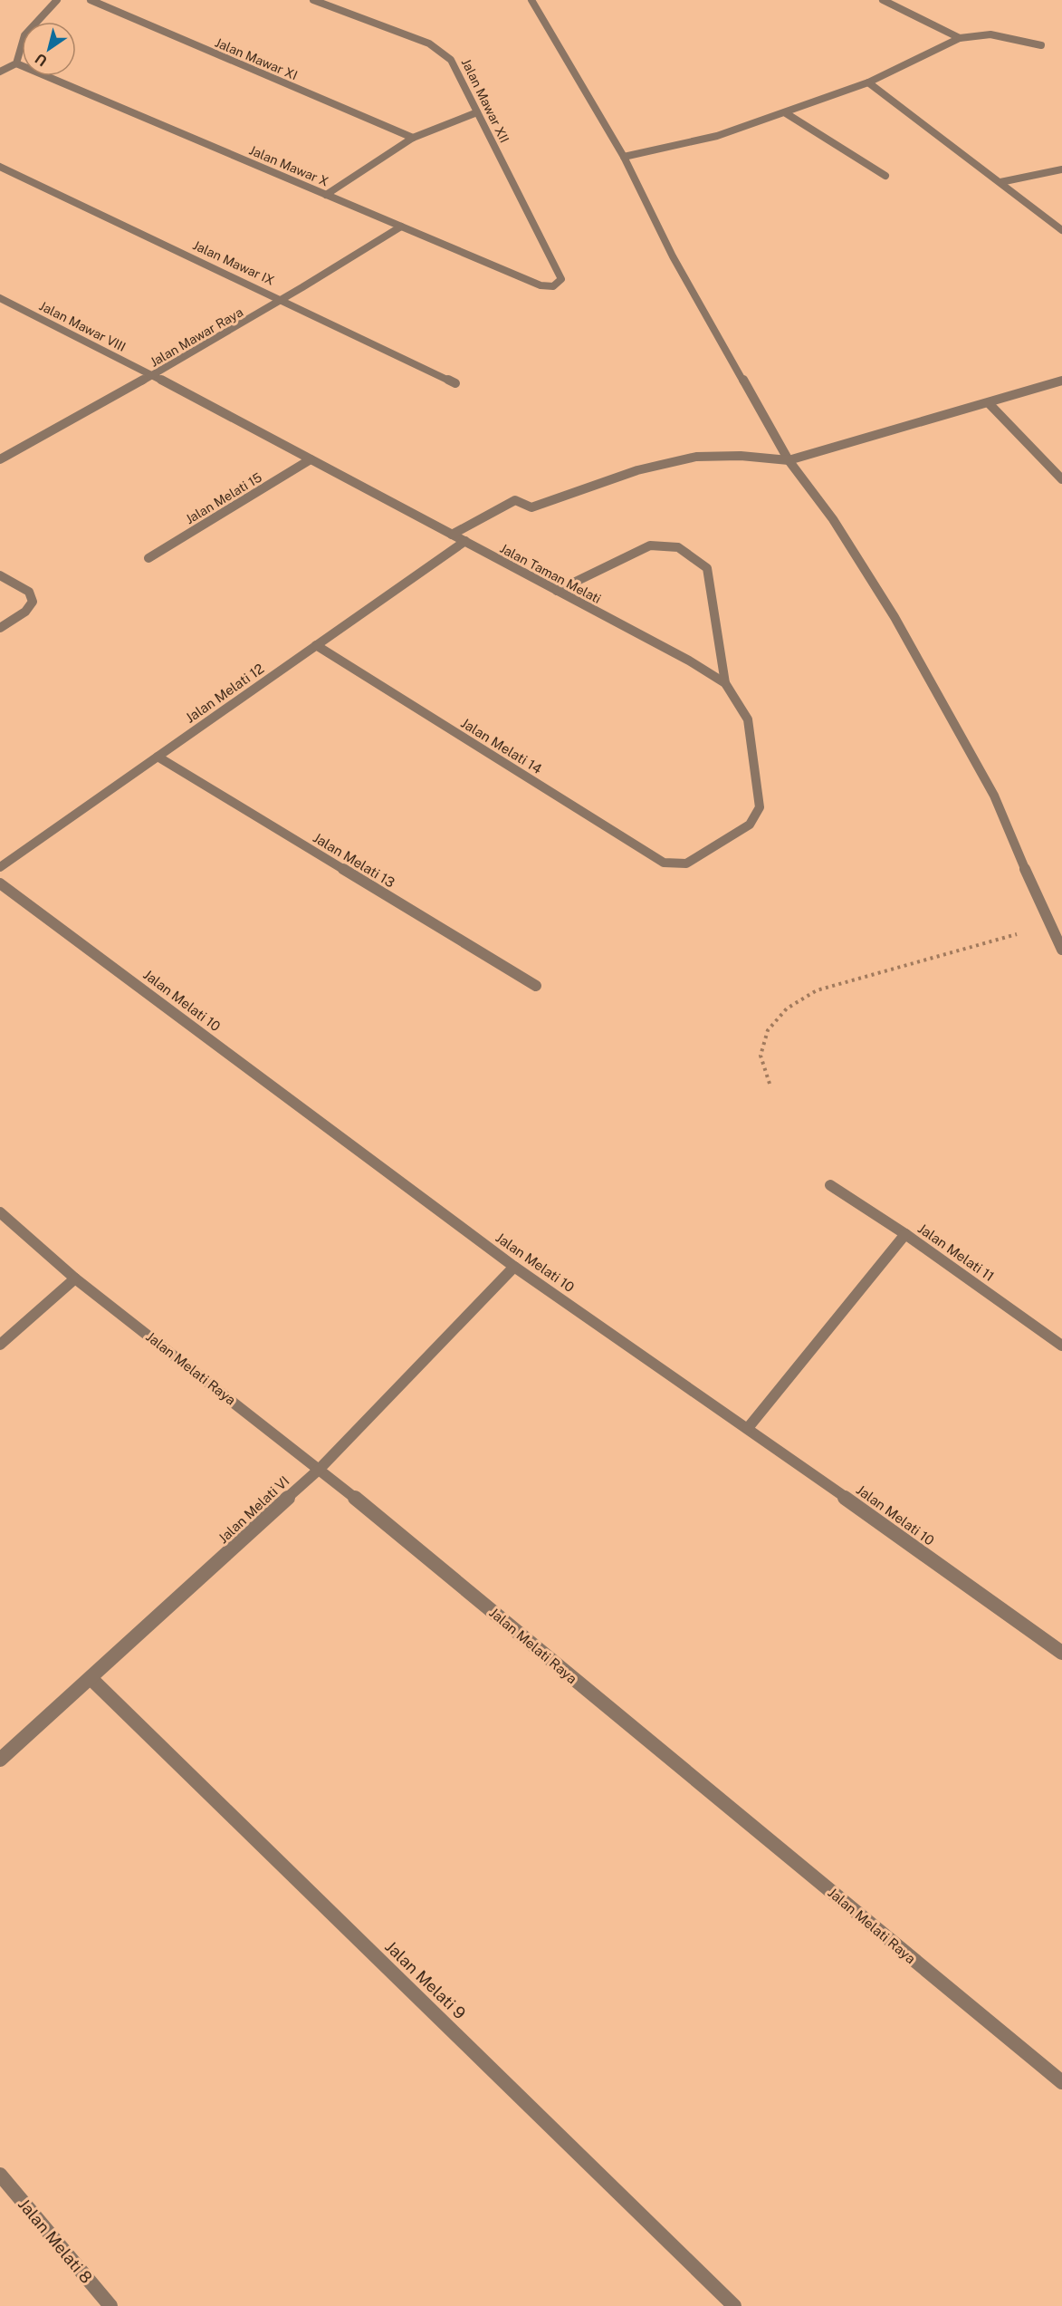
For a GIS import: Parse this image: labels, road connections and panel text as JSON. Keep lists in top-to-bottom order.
{
  "streets": {
    "street": [
      "Jalan Mawar XI",
      "Jalan Mawar XII",
      "Jalan Mawar X",
      "Jalan Mawar IX",
      "Jalan Mawar VIII",
      "Jalan Mawar Raya",
      "Jalan Melati 15",
      "Jalan Taman Melati",
      "Jalan Melati 12",
      "Jalan Melati 14",
      "Jalan Melati 13",
      "Jalan Melati 10",
      "Jalan Melati 11",
      "Jalan Melati Raya",
      "Jalan Melati VI",
      "Jalan Melati 9",
      "Jalan Melati 8"
    ]
  },
  "crossings": [
    ["Jalan Mawar XII", "Jalan Mawar X"],
    ["Jalan Mawar X", "Jalan Mawar Raya"],
    ["Jalan Mawar IX", "Jalan Mawar Raya"],
    ["Jalan Mawar VIII", "Jalan Mawar Raya"],
    ["Jalan Mawar VIII", "Jalan Taman Melati"],
    ["Jalan Mawar Raya", "Jalan Taman Melati"],
    ["Jalan Melati 15", "Jalan Taman Melati"],
    ["Jalan Taman Melati", "Jalan Melati 12"],
    ["Jalan Taman Melati", "Jalan Melati 14"],
    ["Jalan Melati 12", "Jalan Melati 14"],
    ["Jalan Melati 12", "Jalan Melati 13"],
    ["Jalan Melati 10", "Jalan Melati VI"],
    ["Jalan Melati Raya", "Jalan Melati VI"],
    ["Jalan Melati VI", "Jalan Melati 9"]
  ],
  "north": "bottom left"
}
